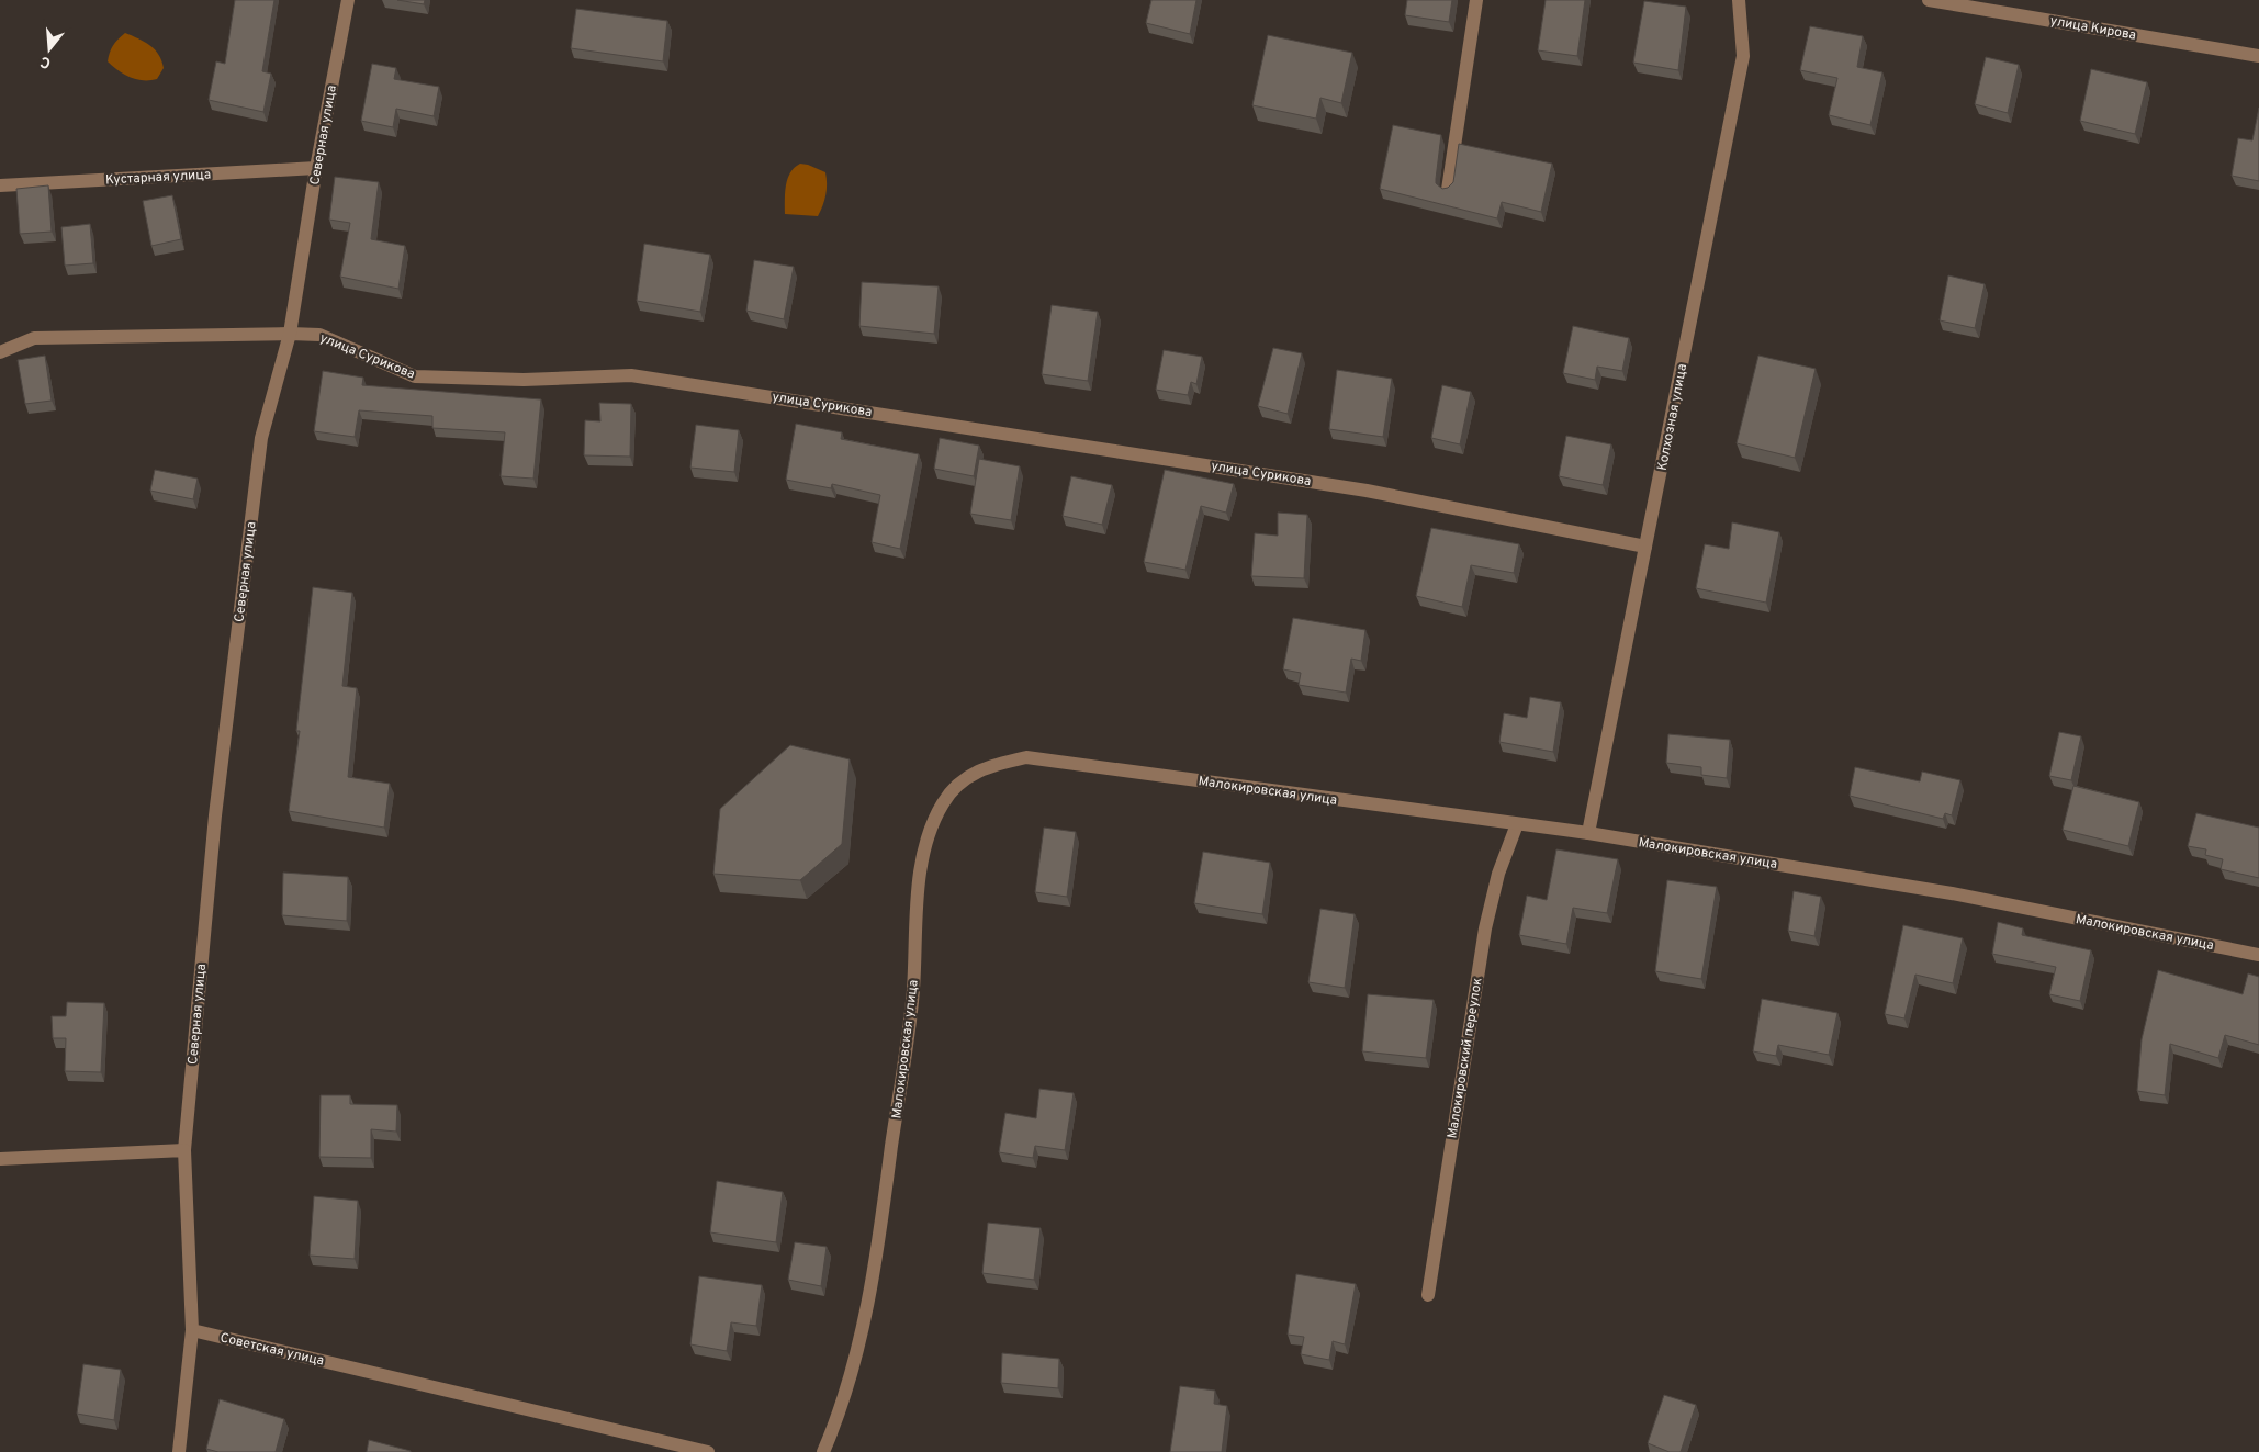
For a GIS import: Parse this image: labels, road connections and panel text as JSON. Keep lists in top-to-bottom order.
{
  "streets": {
    "street": [
      "улица Кирова",
      "Северная улица",
      "Кустарная улица",
      "улица Сурикова",
      "Колхозная улица",
      "Малокировская улица",
      "Малокировский переулок",
      "Советская улица"
    ]
  },
  "crossings": [
    ["Северная улица", "Кустарная улица"],
    ["Северная улица", "улица Сурикова"],
    ["улица Сурикова", "Колхозная улица"],
    ["Колхозная улица", "Малокировская улица"],
    ["Малокировская улица", "Малокировский переулок"]
  ],
  "north": "bottom"
}
